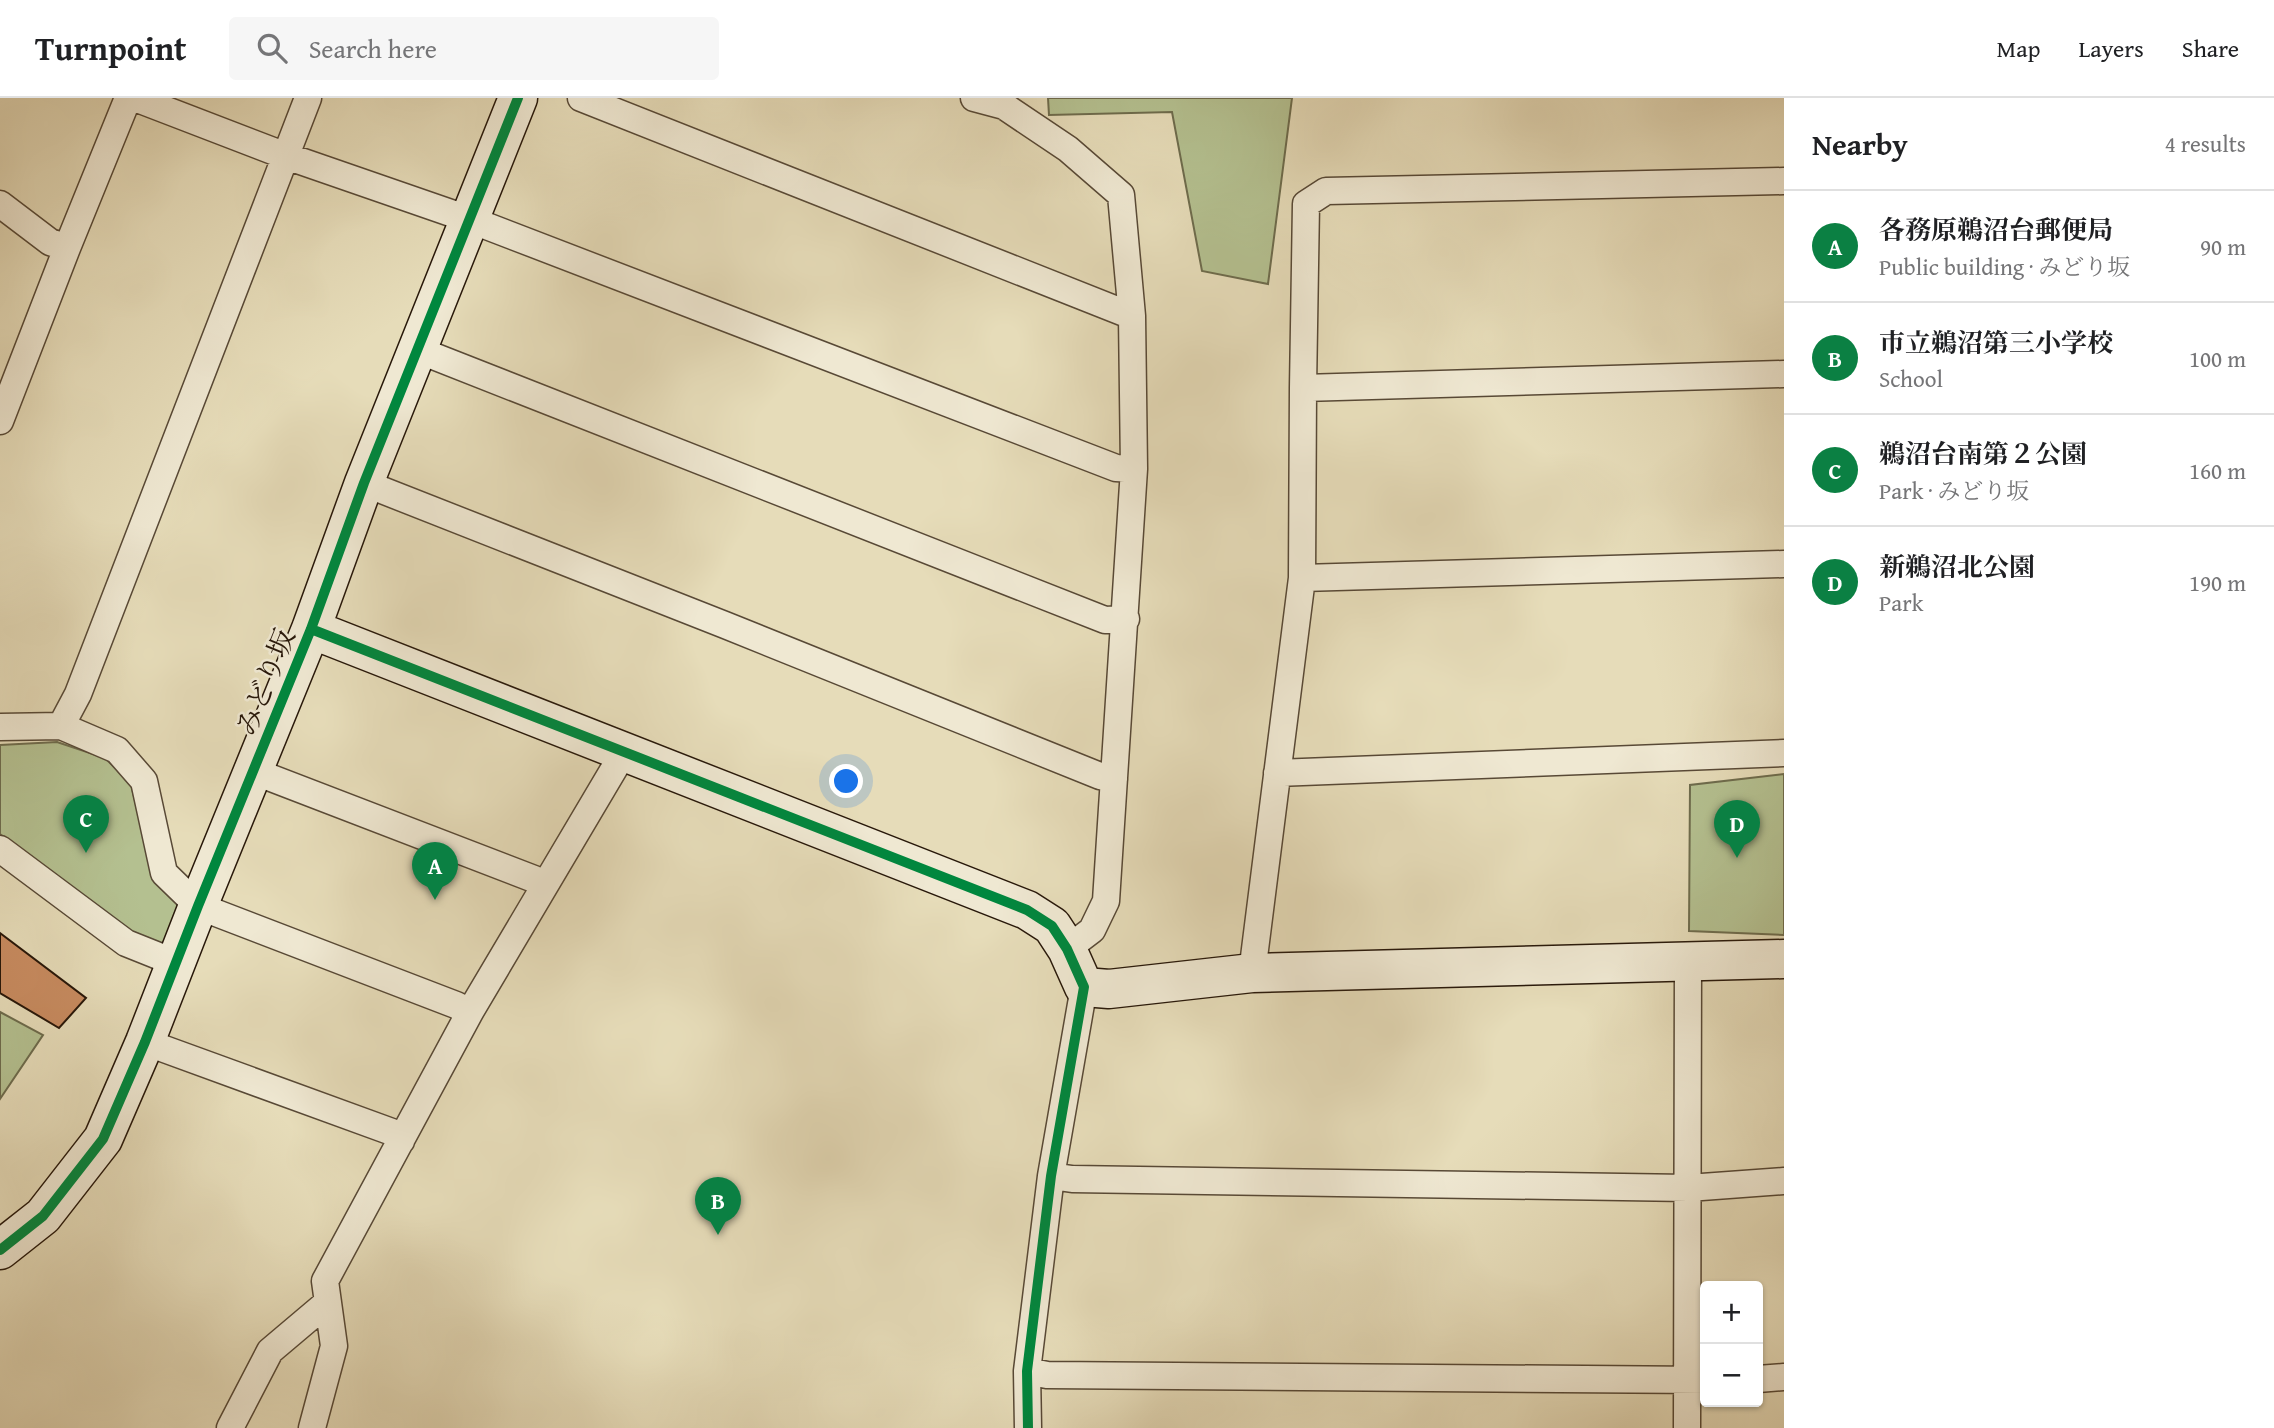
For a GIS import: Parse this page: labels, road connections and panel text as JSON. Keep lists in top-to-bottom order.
{
  "streets": {
    "street": ["みどり坂"]
  },
  "page": {
    "header": "Turnpoint",
    "search": "Search here",
    "nav": ["Map", "Layers", "Share"],
    "heading": ["Nearby", "4 results"],
    "list": [
      {
        "mark": "A",
        "name": "各務原鵜沼台郵便局",
        "note": "Public building · みどり坂",
        "value": "90 m"
      },
      {
        "mark": "B",
        "name": "市立鵜沼第三小学校",
        "note": "School",
        "value": "100 m"
      },
      {
        "mark": "C",
        "name": "鵜沼台南第２公園",
        "note": "Park · みどり坂",
        "value": "160 m"
      },
      {
        "mark": "D",
        "name": "新鵜沼北公園",
        "note": "Park",
        "value": "190 m"
      }
    ],
    "pins": [
      "C",
      "D",
      "A",
      "B"
    ],
    "map_buttons": ["+", "−"]
  }
}
